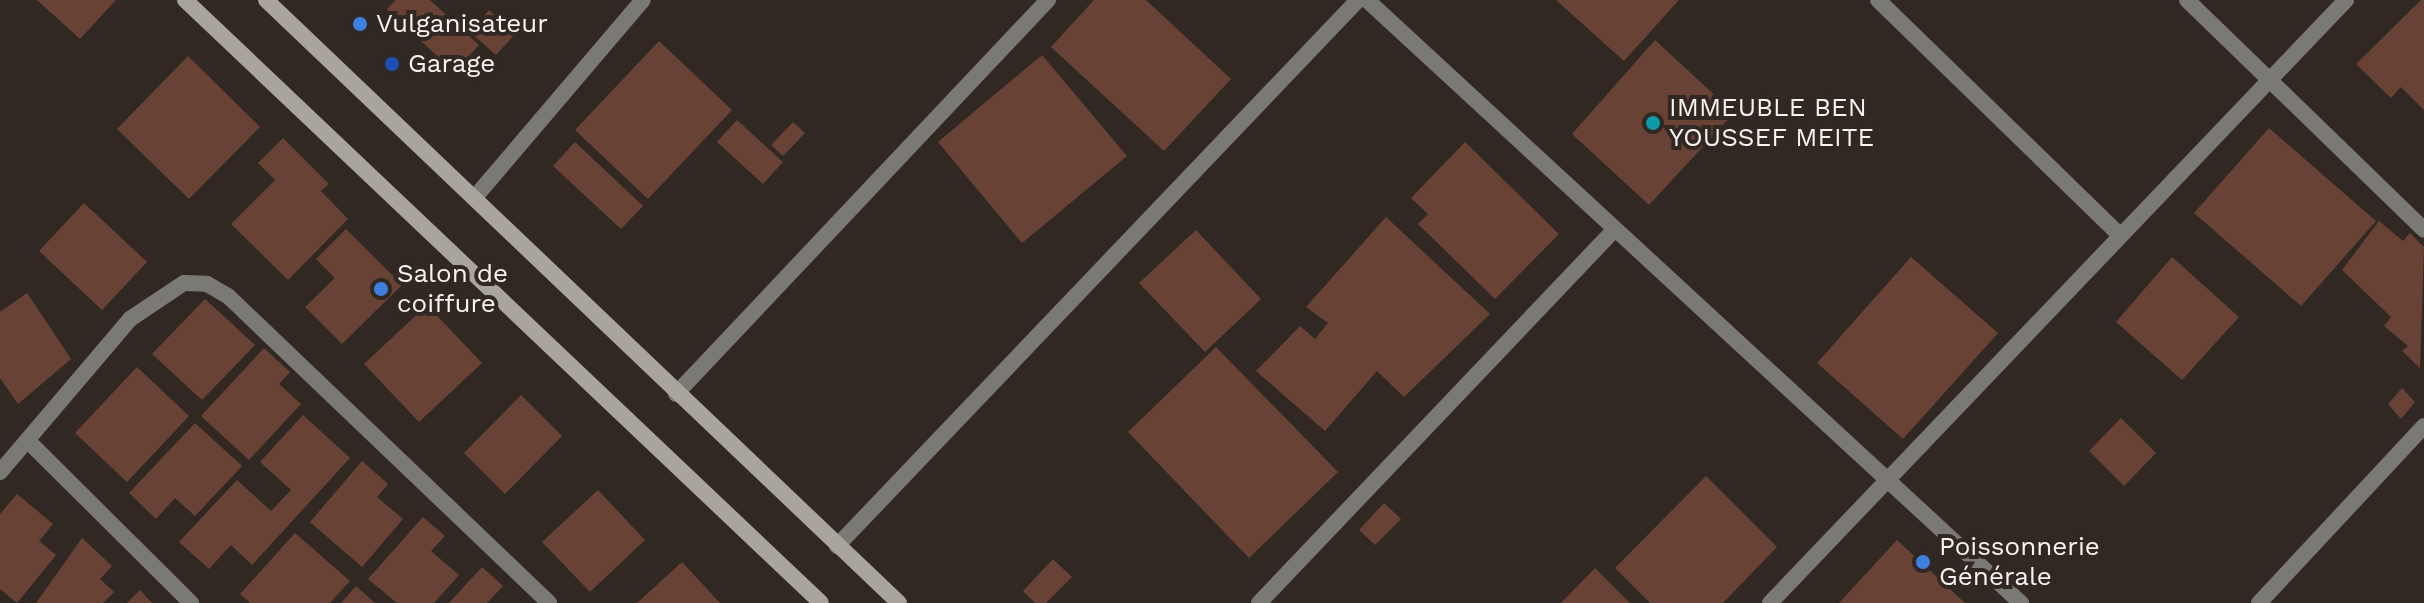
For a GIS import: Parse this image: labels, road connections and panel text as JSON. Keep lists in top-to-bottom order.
{
  "places": [
    "Vulganisateur",
    "Garage",
    "IMMEUBLE BEN YOUSSEF MEITE",
    "Salon de coiffure",
    "Poissonnerie Générale"
  ]
}
